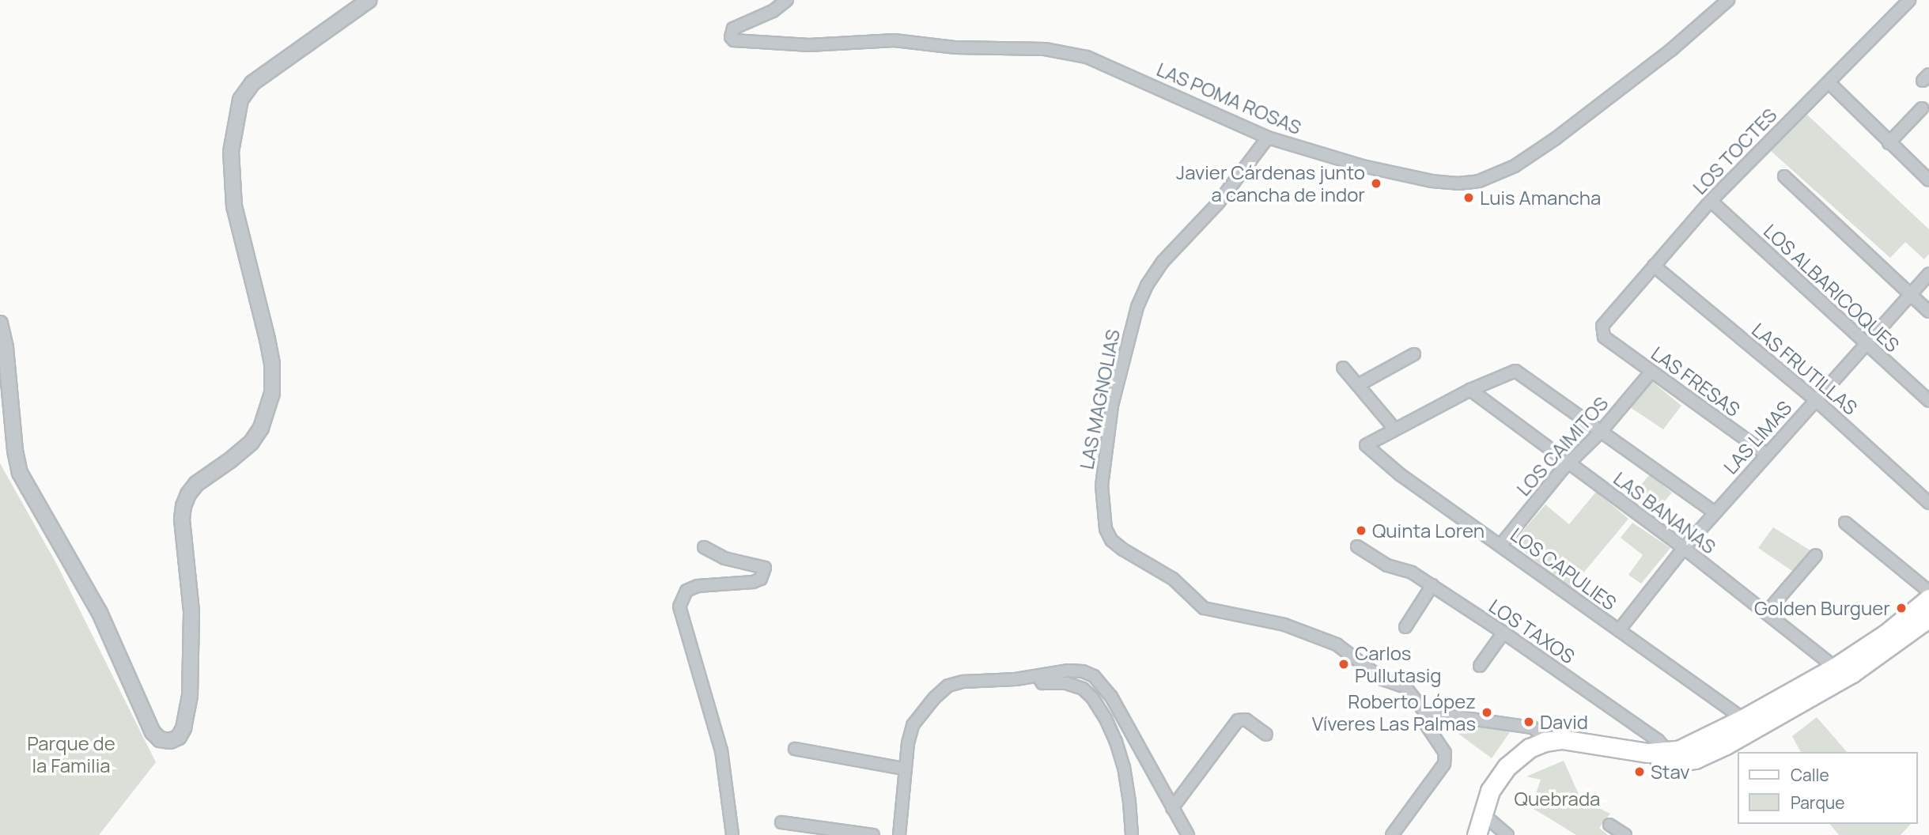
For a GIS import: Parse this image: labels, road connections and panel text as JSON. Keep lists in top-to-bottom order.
{
  "streets": {
    "street": [
      "LAS POMA ROSAS",
      "LOS TOCTES",
      "LOS ALBARICOQUES",
      "LAS FRUTILLAS",
      "LAS FRESAS",
      "LAS MAGNOLIAS",
      "LAS LIMAS",
      "LOS CAIMITOS",
      "LAS BANANAS",
      "LOS CAPULIES",
      "LOS TAXOS"
    ]
  },
  "crossings": [
    ["LAS POMA ROSAS", "LAS MAGNOLIAS"],
    ["LOS TOCTES", "LOS ALBARICOQUES"],
    ["LOS TOCTES", "LAS FRUTILLAS"],
    ["LOS TOCTES", "LAS FRESAS"],
    ["LOS ALBARICOQUES", "LAS LIMAS"],
    ["LAS FRUTILLAS", "LAS LIMAS"],
    ["LAS FRESAS", "LAS LIMAS"],
    ["LAS FRESAS", "LOS CAIMITOS"],
    ["LAS LIMAS", "LAS BANANAS"],
    ["LAS LIMAS", "LOS CAPULIES"],
    ["LOS CAIMITOS", "LAS BANANAS"],
    ["LOS CAIMITOS", "LOS CAPULIES"]
  ],
  "parks": ["Parque de la Familia", "Quebrada"],
  "places": [
    "Javier Cárdenas junto a cancha de indor",
    "Luis Amancha",
    "Quinta Loren",
    "Golden Burguer",
    "Carlos Pullutasig",
    "Roberto López Víveres Las Palmas",
    "David",
    "Stav"
  ],
  "legend": ["Calle", "Parque"]
}
